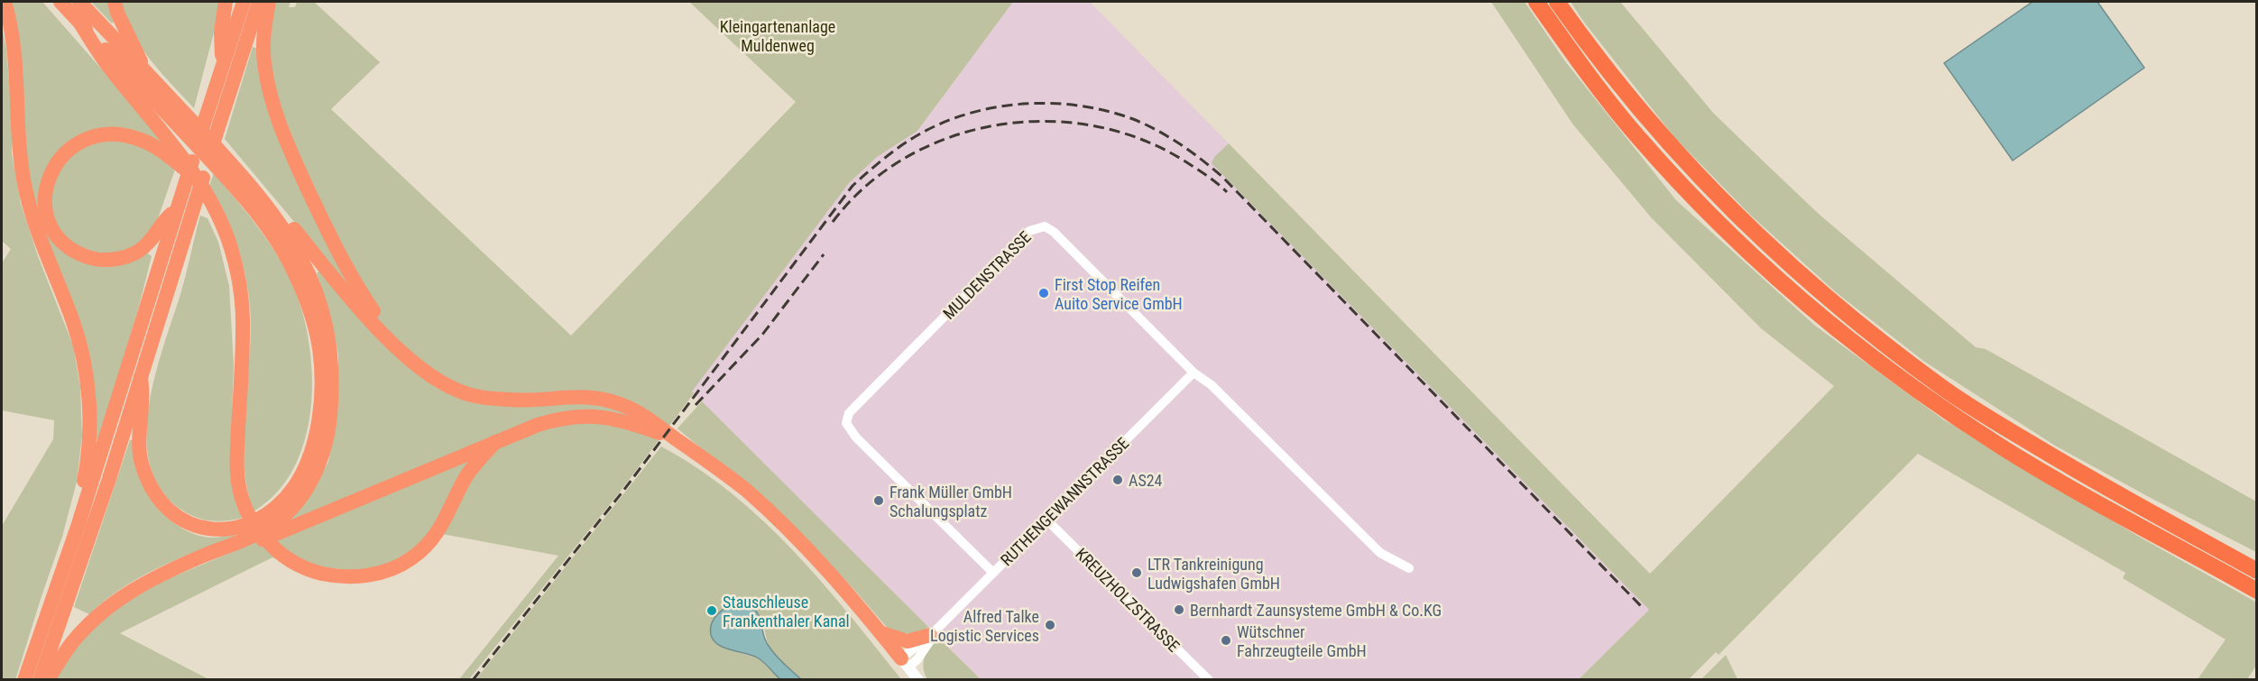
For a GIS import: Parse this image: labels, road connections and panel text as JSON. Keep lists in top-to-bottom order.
{
  "streets": {
    "street": ["MULDENSTRASSE", "RUTHENGEWANNSTRASSE", "KREUZHOLZSTRASSE"]
  },
  "crossings": [
    ["MULDENSTRASSE", "RUTHENGEWANNSTRASSE"],
    ["RUTHENGEWANNSTRASSE", "KREUZHOLZSTRASSE"]
  ],
  "parks": ["Kleingartenanlage Muldenweg"],
  "places": [
    "First Stop Reifen Auito Service GmbH",
    "AS24",
    "Frank Müller GmbH Schalungsplatz",
    "LTR Tankreinigung Ludwigshafen GmbH",
    "Bernhardt Zaunsysteme GmbH & Co.KG",
    "Stauschleuse Frankenthaler Kanal",
    "Alfred Talke Logistic Services",
    "Wütschner Fahrzeugteile GmbH"
  ]
}
